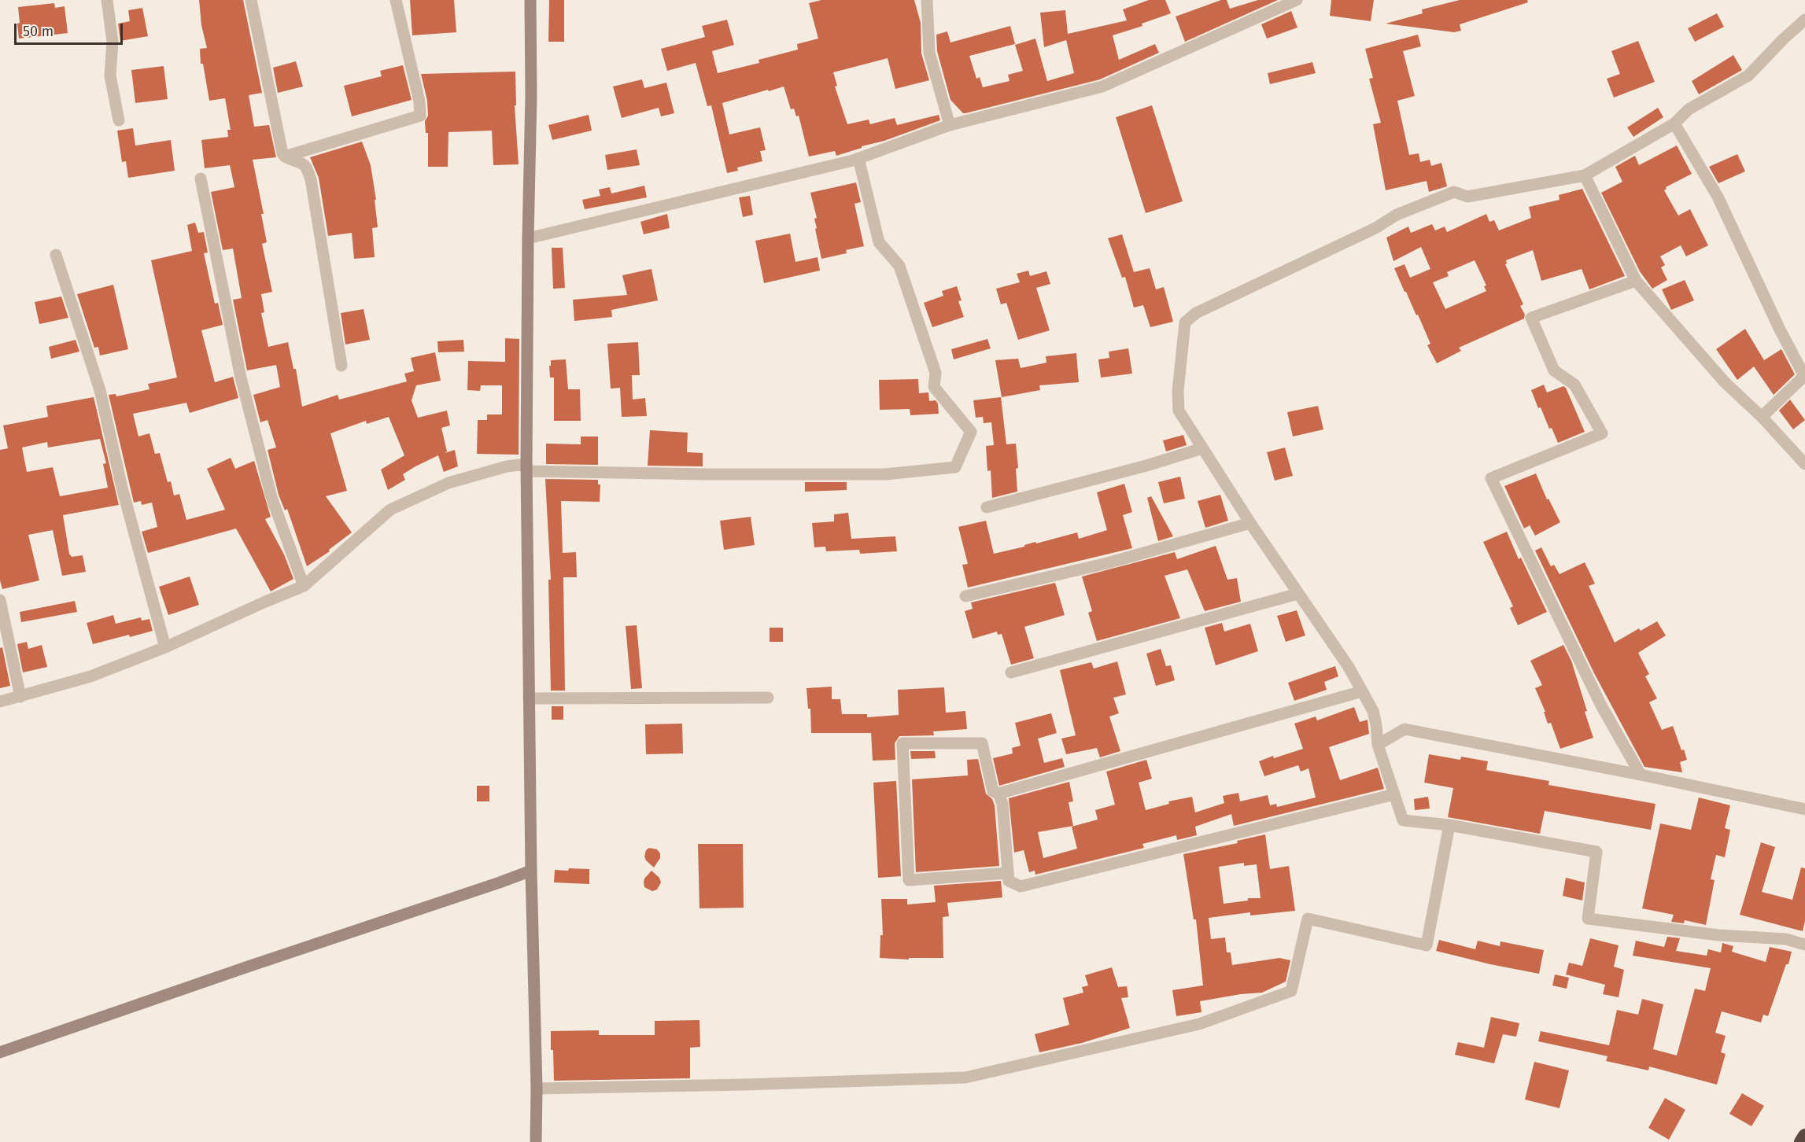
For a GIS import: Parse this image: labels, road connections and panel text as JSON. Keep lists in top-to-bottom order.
{
  "scale_bar": "50 m"
}
